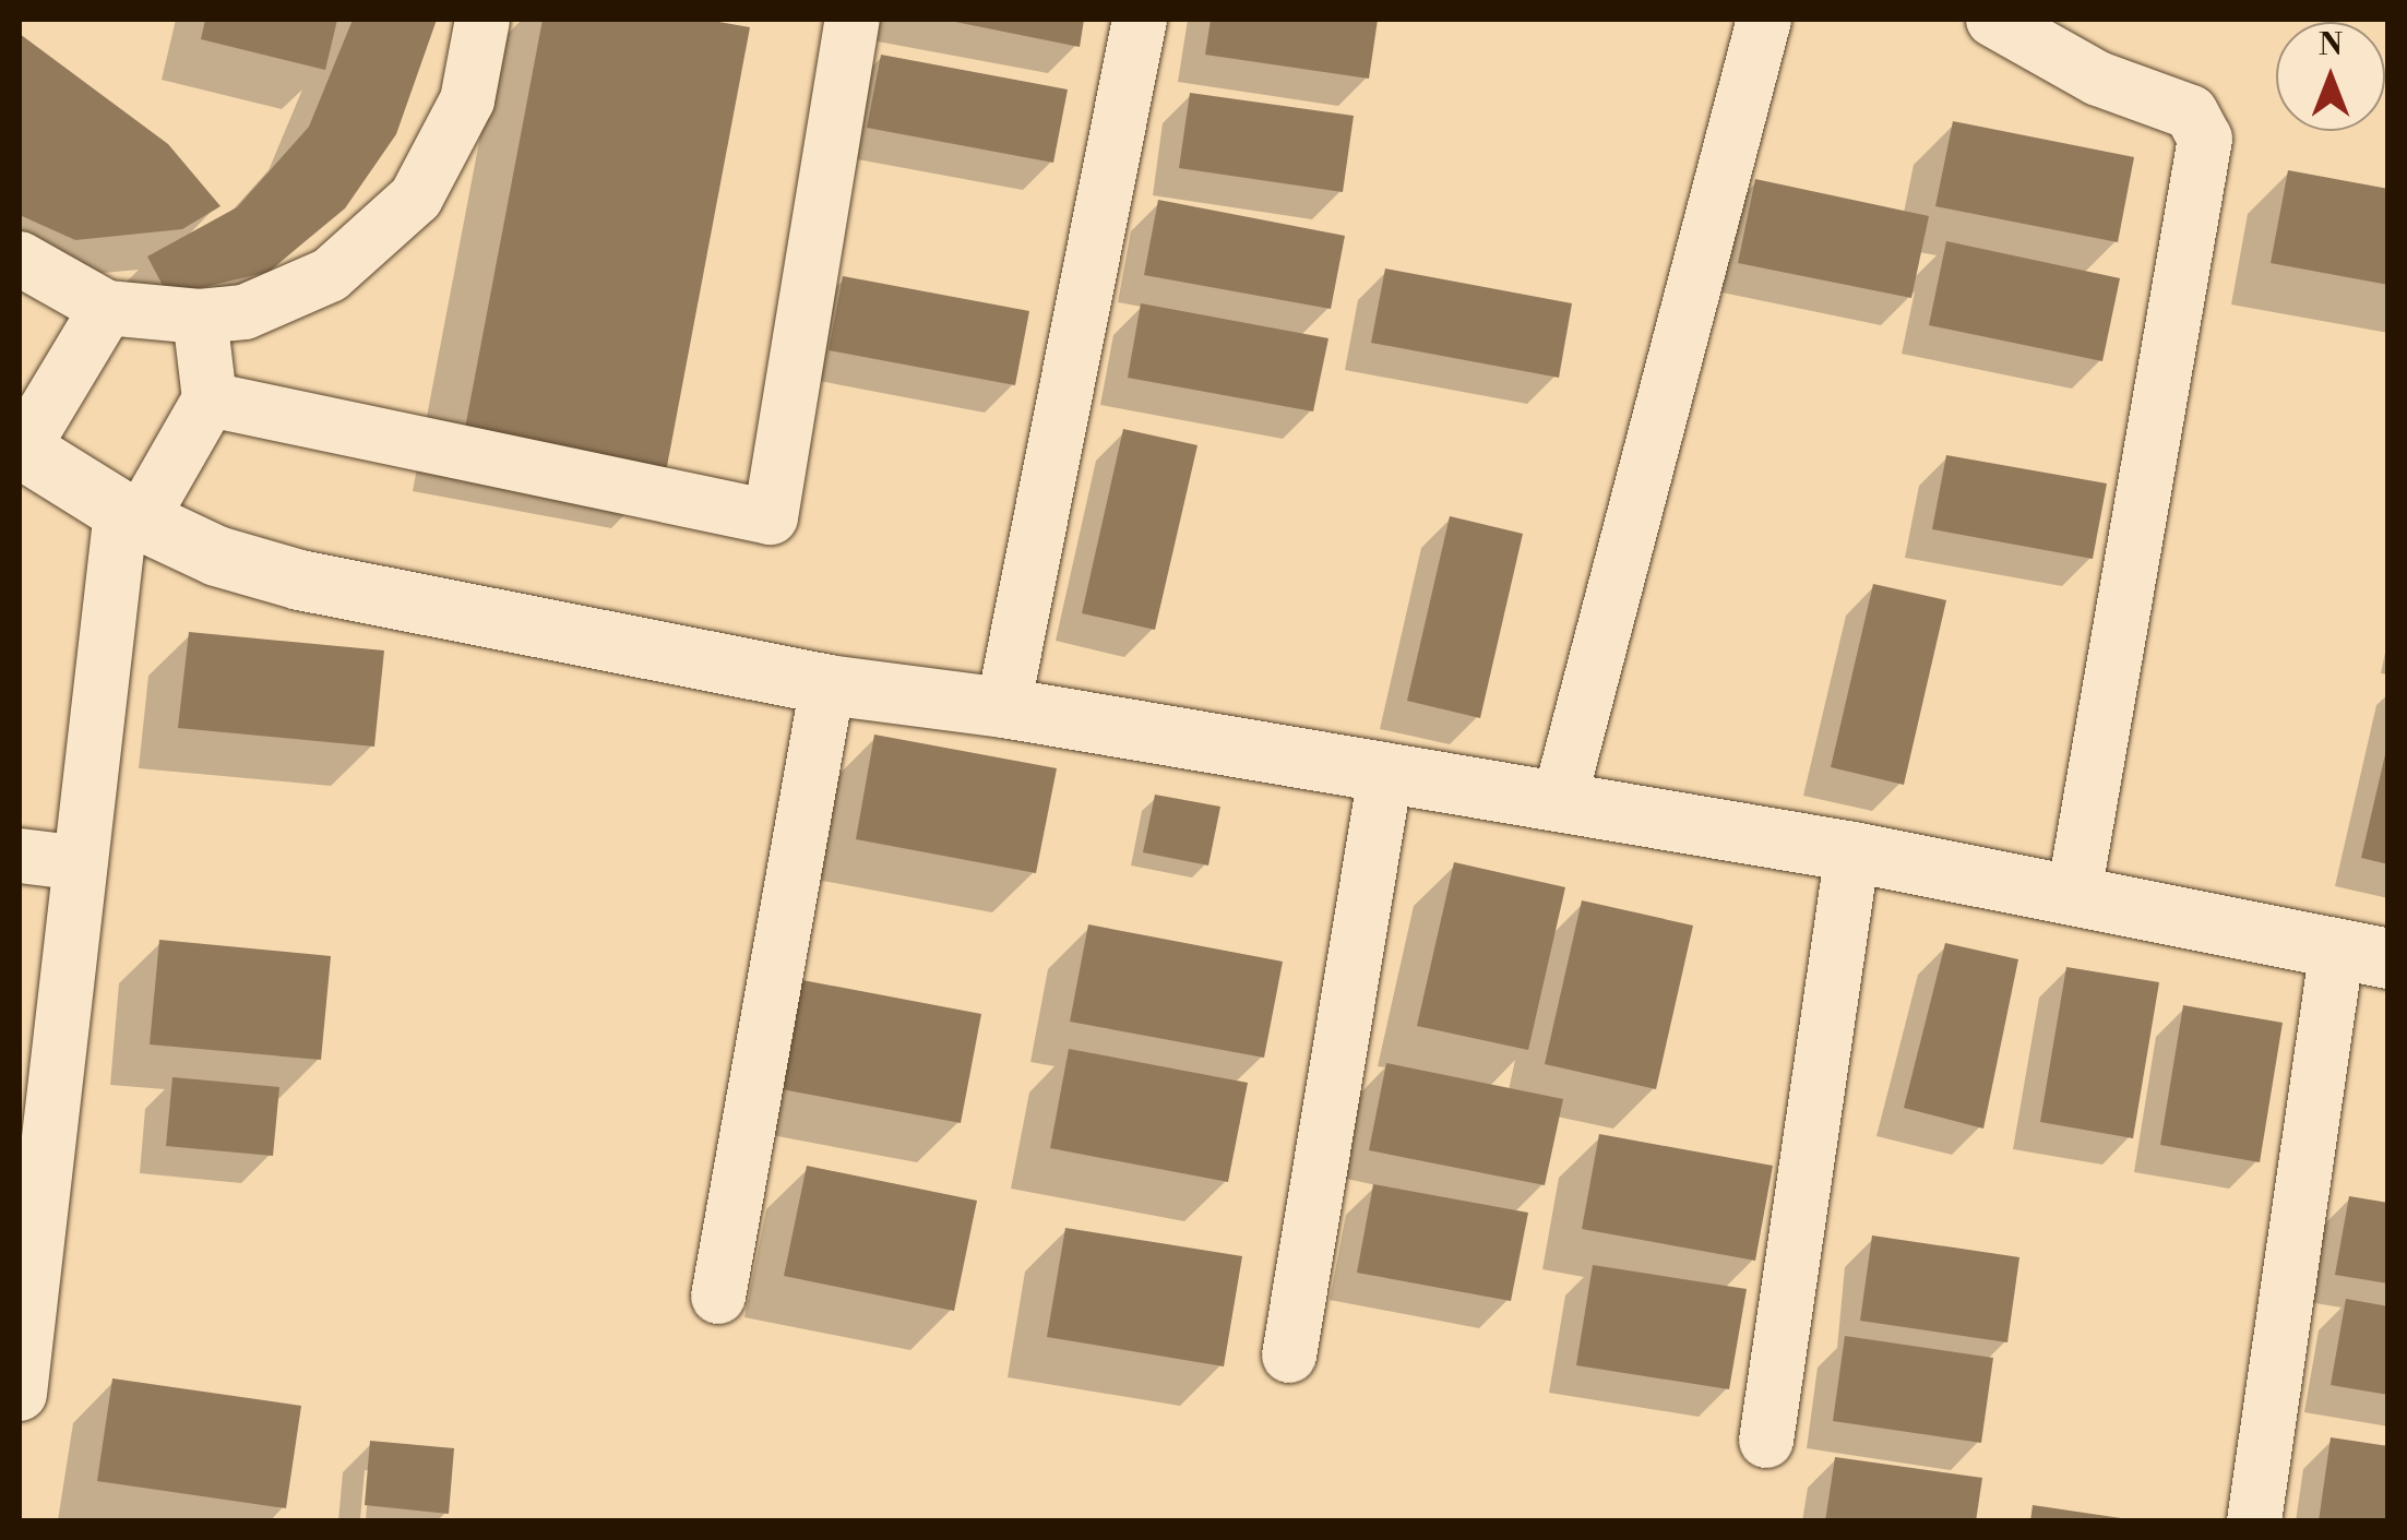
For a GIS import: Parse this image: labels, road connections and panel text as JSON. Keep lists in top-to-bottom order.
{
  "north": "top"
}
